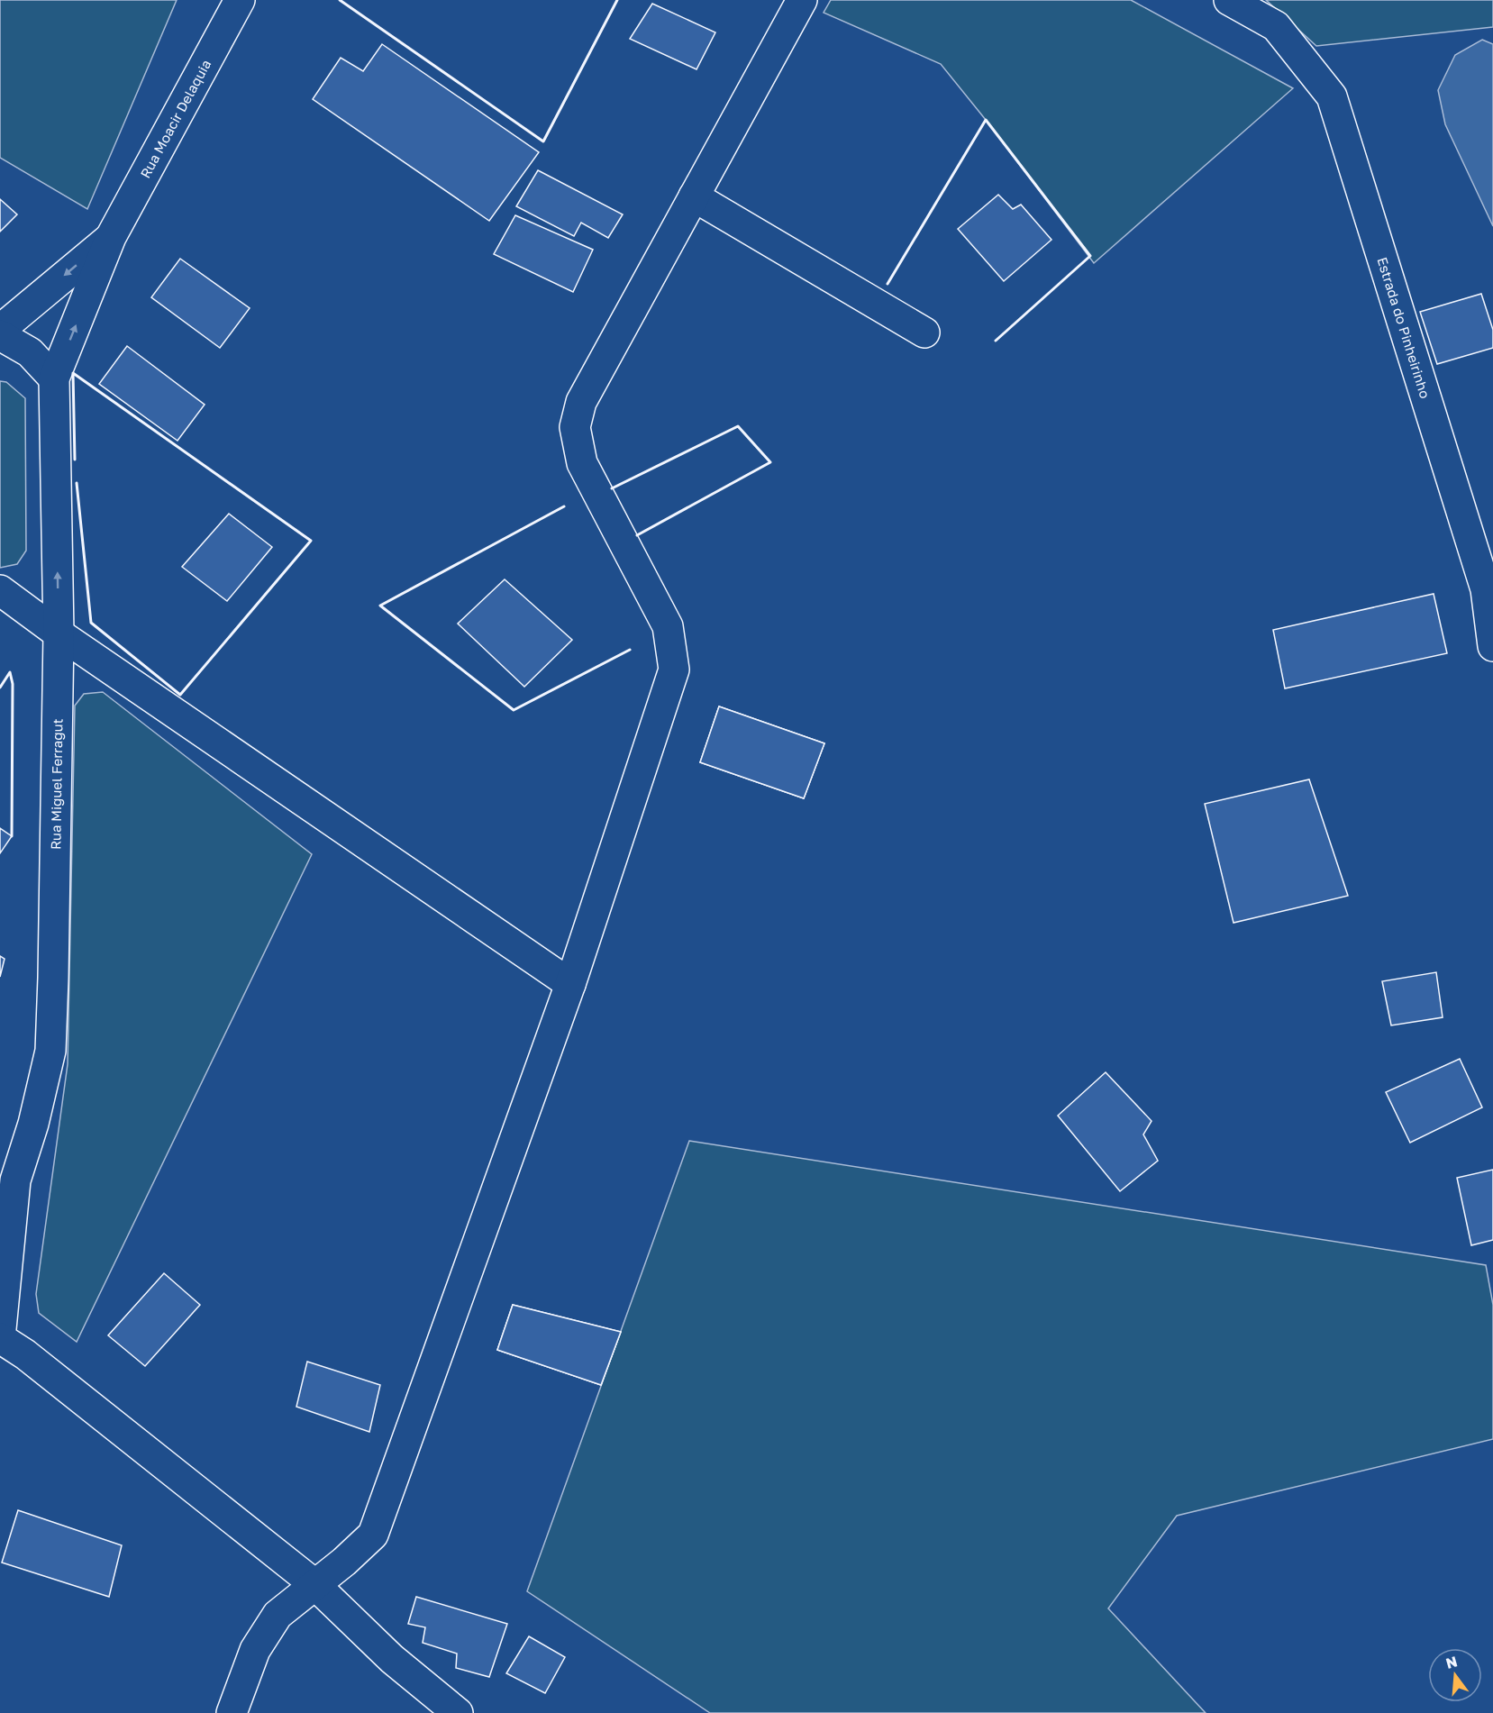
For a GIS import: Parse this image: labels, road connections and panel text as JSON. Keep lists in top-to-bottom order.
{
  "streets": {
    "street": ["Rua Moacir Delaquia", "Estrada do Pinheirinho", "Rua Miguel Ferragut"]
  },
  "crossings": [
    ["Rua Moacir Delaquia", "Rua Miguel Ferragut"]
  ],
  "one_way": ["Rua Miguel Ferragut"],
  "north": "top"
}
